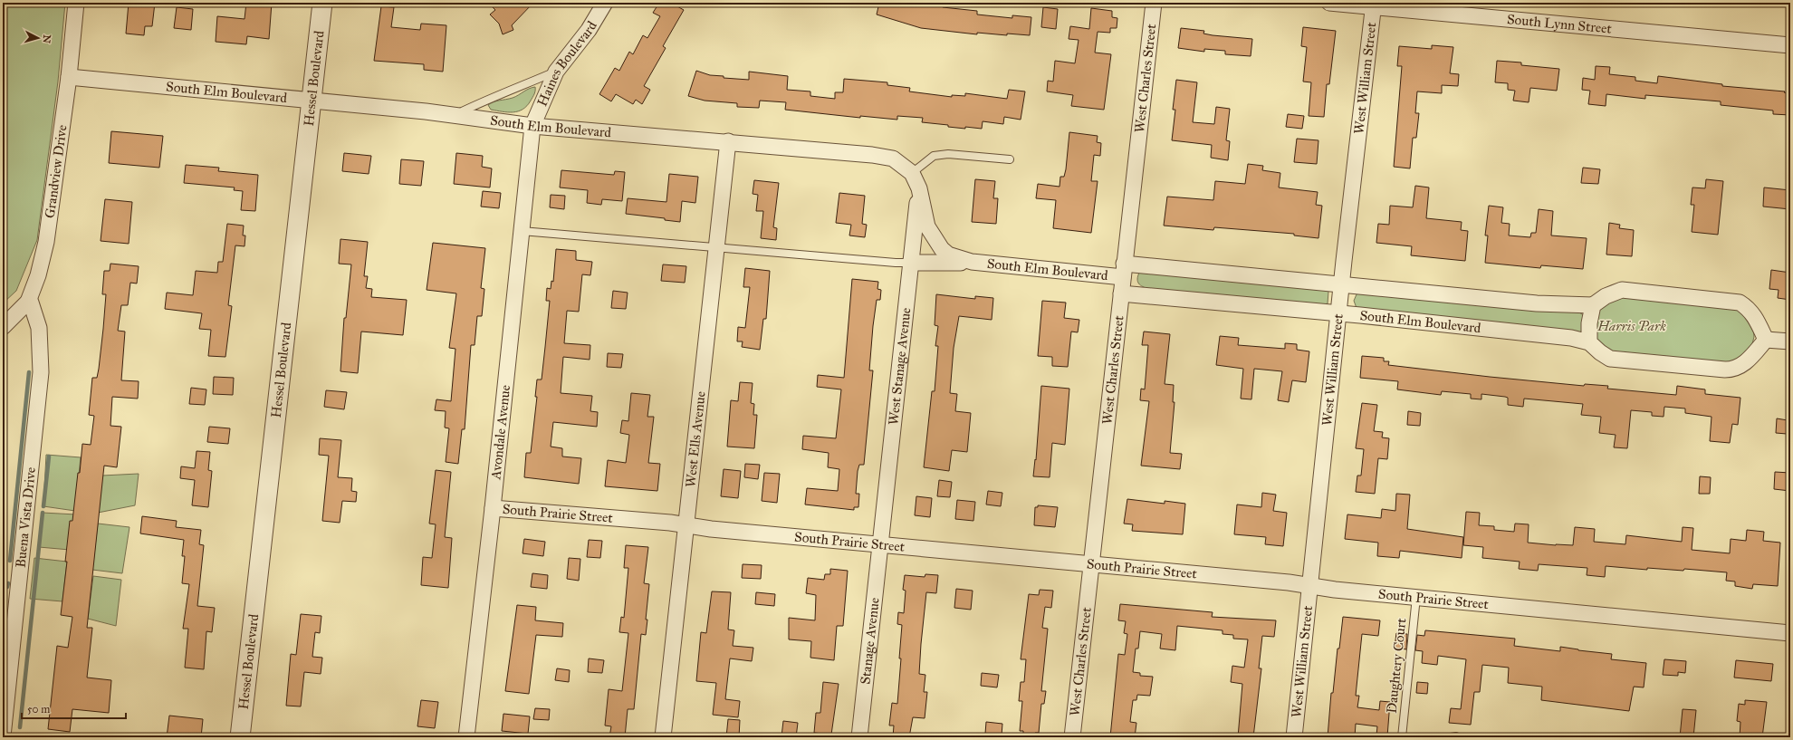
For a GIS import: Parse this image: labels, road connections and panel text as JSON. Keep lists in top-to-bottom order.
{
  "streets": {
    "street": [
      "South Lynn Street",
      "Haines Boulevard",
      "Hessel Boulevard",
      "West Charles Street",
      "West William Street",
      "South Elm Boulevard",
      "Grandview Drive",
      "West Stanage Avenue",
      "Avondale Avenue",
      "West Ells Avenue",
      "South Prairie Street",
      "Buena Vista Drive",
      "Stanage Avenue"
    ],
    "lane": ["Daughtery Court"]
  },
  "crossings": [
    ["South Lynn Street", "West William Street"],
    ["Haines Boulevard", "South Elm Boulevard"],
    ["Haines Boulevard", "Avondale Avenue"],
    ["Hessel Boulevard", "South Elm Boulevard"],
    ["West Charles Street", "South Elm Boulevard"],
    ["West Charles Street", "South Prairie Street"],
    ["West William Street", "South Elm Boulevard"],
    ["West William Street", "South Prairie Street"],
    ["South Elm Boulevard", "Grandview Drive"],
    ["South Elm Boulevard", "West Stanage Avenue"],
    ["South Elm Boulevard", "Avondale Avenue"],
    ["South Elm Boulevard", "West Ells Avenue"],
    ["Grandview Drive", "Buena Vista Drive"],
    ["West Stanage Avenue", "South Prairie Street"],
    ["West Stanage Avenue", "Stanage Avenue"],
    ["Avondale Avenue", "South Prairie Street"],
    ["West Ells Avenue", "South Prairie Street"],
    ["South Prairie Street", "Stanage Avenue"],
    ["South Prairie Street", "Daughtery Court"]
  ],
  "parks": ["Harris Park"],
  "scale_bar": "50 m",
  "north": "right"
}
